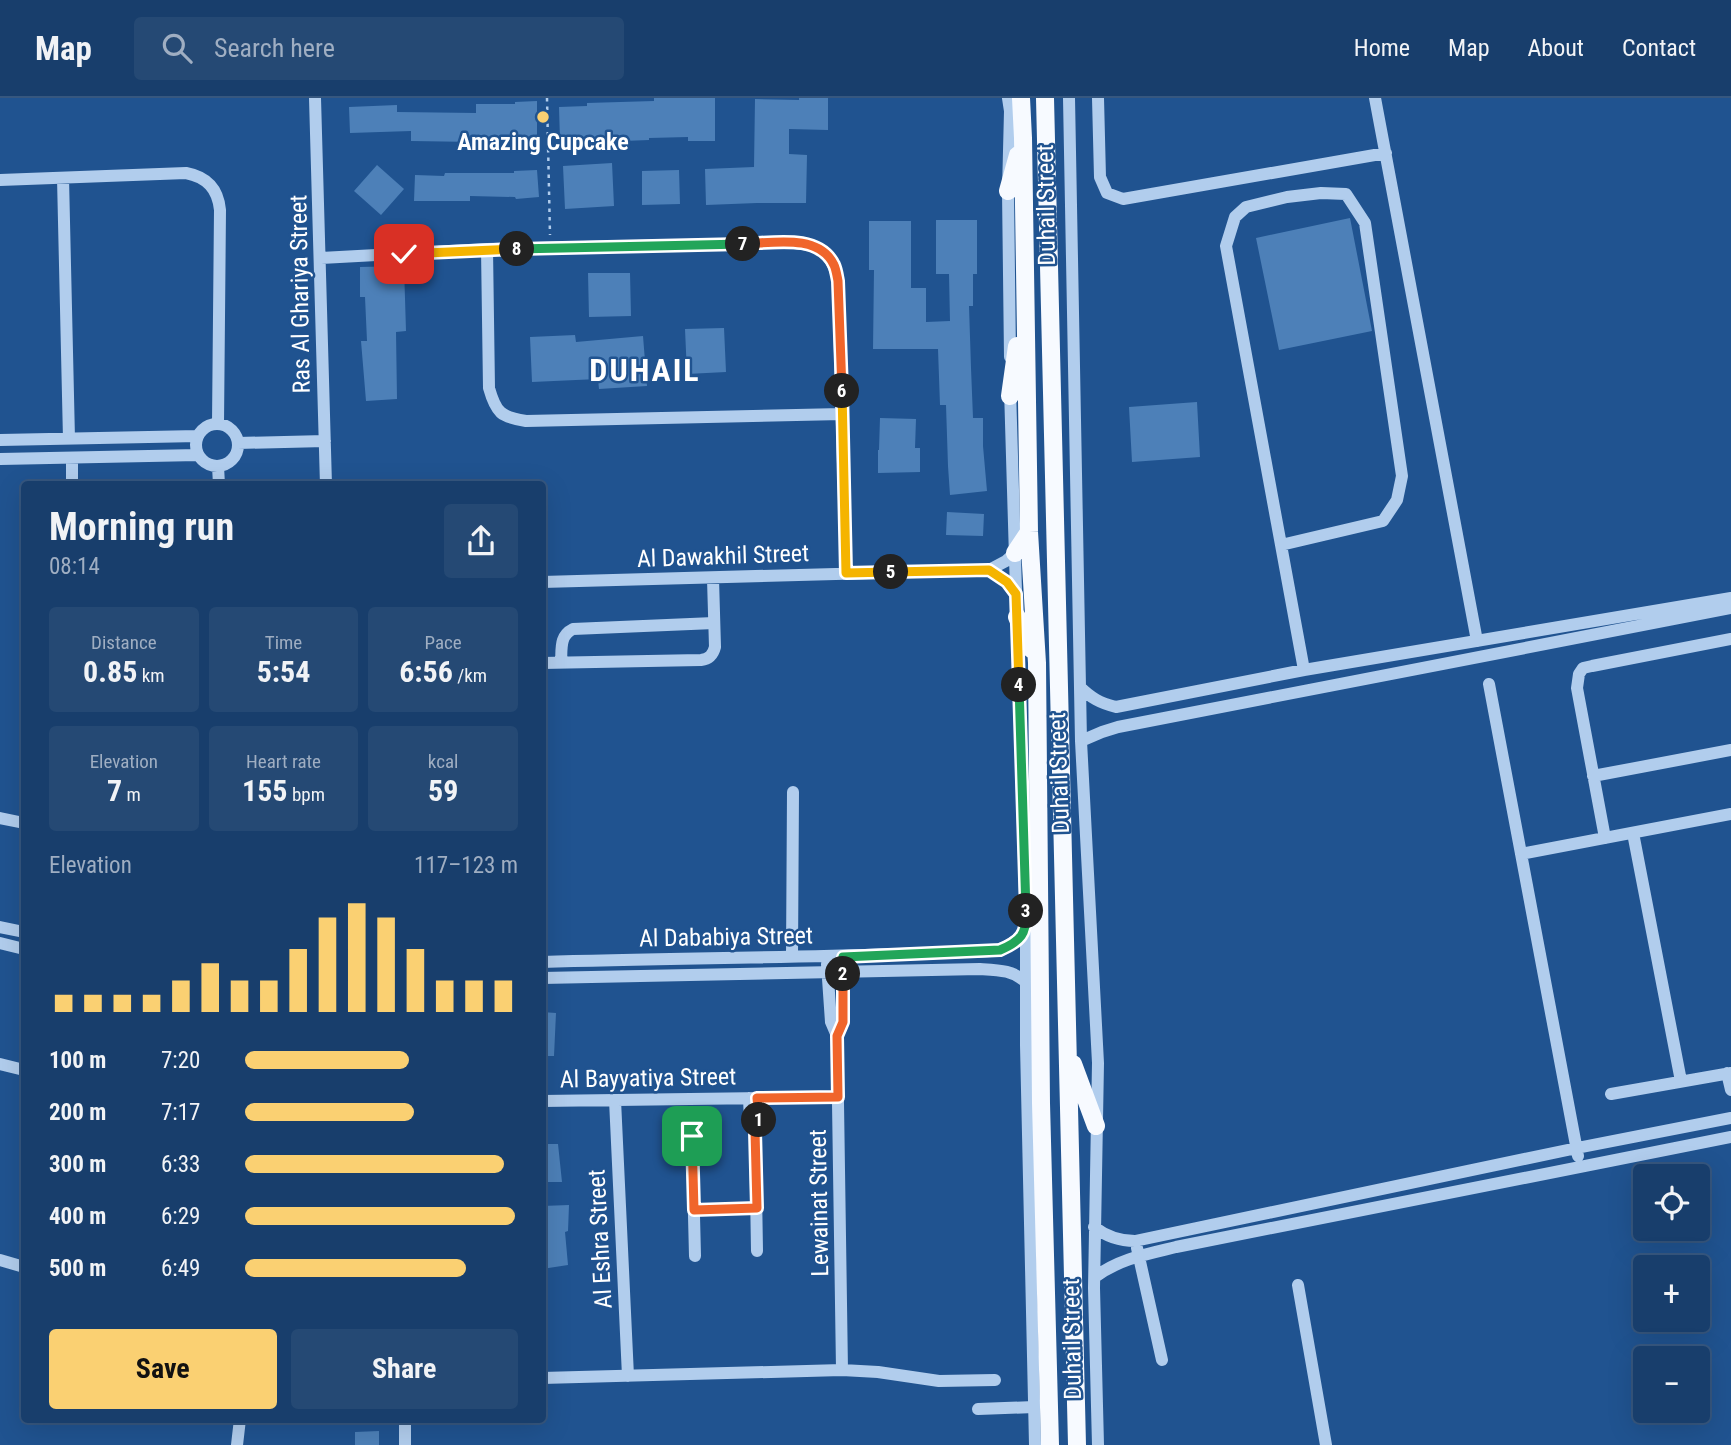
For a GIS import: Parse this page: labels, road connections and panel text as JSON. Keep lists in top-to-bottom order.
{
  "streets": {
    "main road": ["Duhail Street"],
    "street": [
      "Ras Al Ghariya Street",
      "Al Dawakhil Street",
      "Al Dababiya Street",
      "Al Bayyatiya Street",
      "Lewainat Street",
      "Al Eshra Street"
    ]
  },
  "crossings": [
    ["Duhail Street", "Al Dababiya Street"],
    ["Al Dababiya Street", "Lewainat Street"],
    ["Al Bayyatiya Street", "Lewainat Street"],
    ["Al Bayyatiya Street", "Al Eshra Street"]
  ],
  "districts": ["DUHAIL"],
  "places": ["Amazing Cupcake"],
  "page": {
    "header": "Map",
    "search": "Search here",
    "nav": [
      "Home",
      "Map",
      "About",
      "Contact"
    ],
    "pins": [
      "7",
      "8",
      "6",
      "5",
      "4",
      "3",
      "2",
      "1"
    ],
    "heading": ["Morning run", "08:14"],
    "stats": [
      ["Distance", "0.85 km"],
      ["Time", "5:54"],
      ["Pace", "6:56 /km"],
      ["Elevation", "7 m"],
      ["Heart rate", "155 bpm"],
      ["kcal", "59"]
    ],
    "chart": ["Elevation", "117–123 m"],
    "list": [
      {
        "name": "100 m",
        "note": "7:20"
      },
      {
        "name": "200 m",
        "note": "7:17"
      },
      {
        "name": "300 m",
        "note": "6:33"
      },
      {
        "name": "400 m",
        "note": "6:29"
      },
      {
        "name": "500 m",
        "note": "6:49"
      }
    ],
    "map_buttons": ["+", "−"],
    "buttons": ["Save", "Share"]
  }
}
